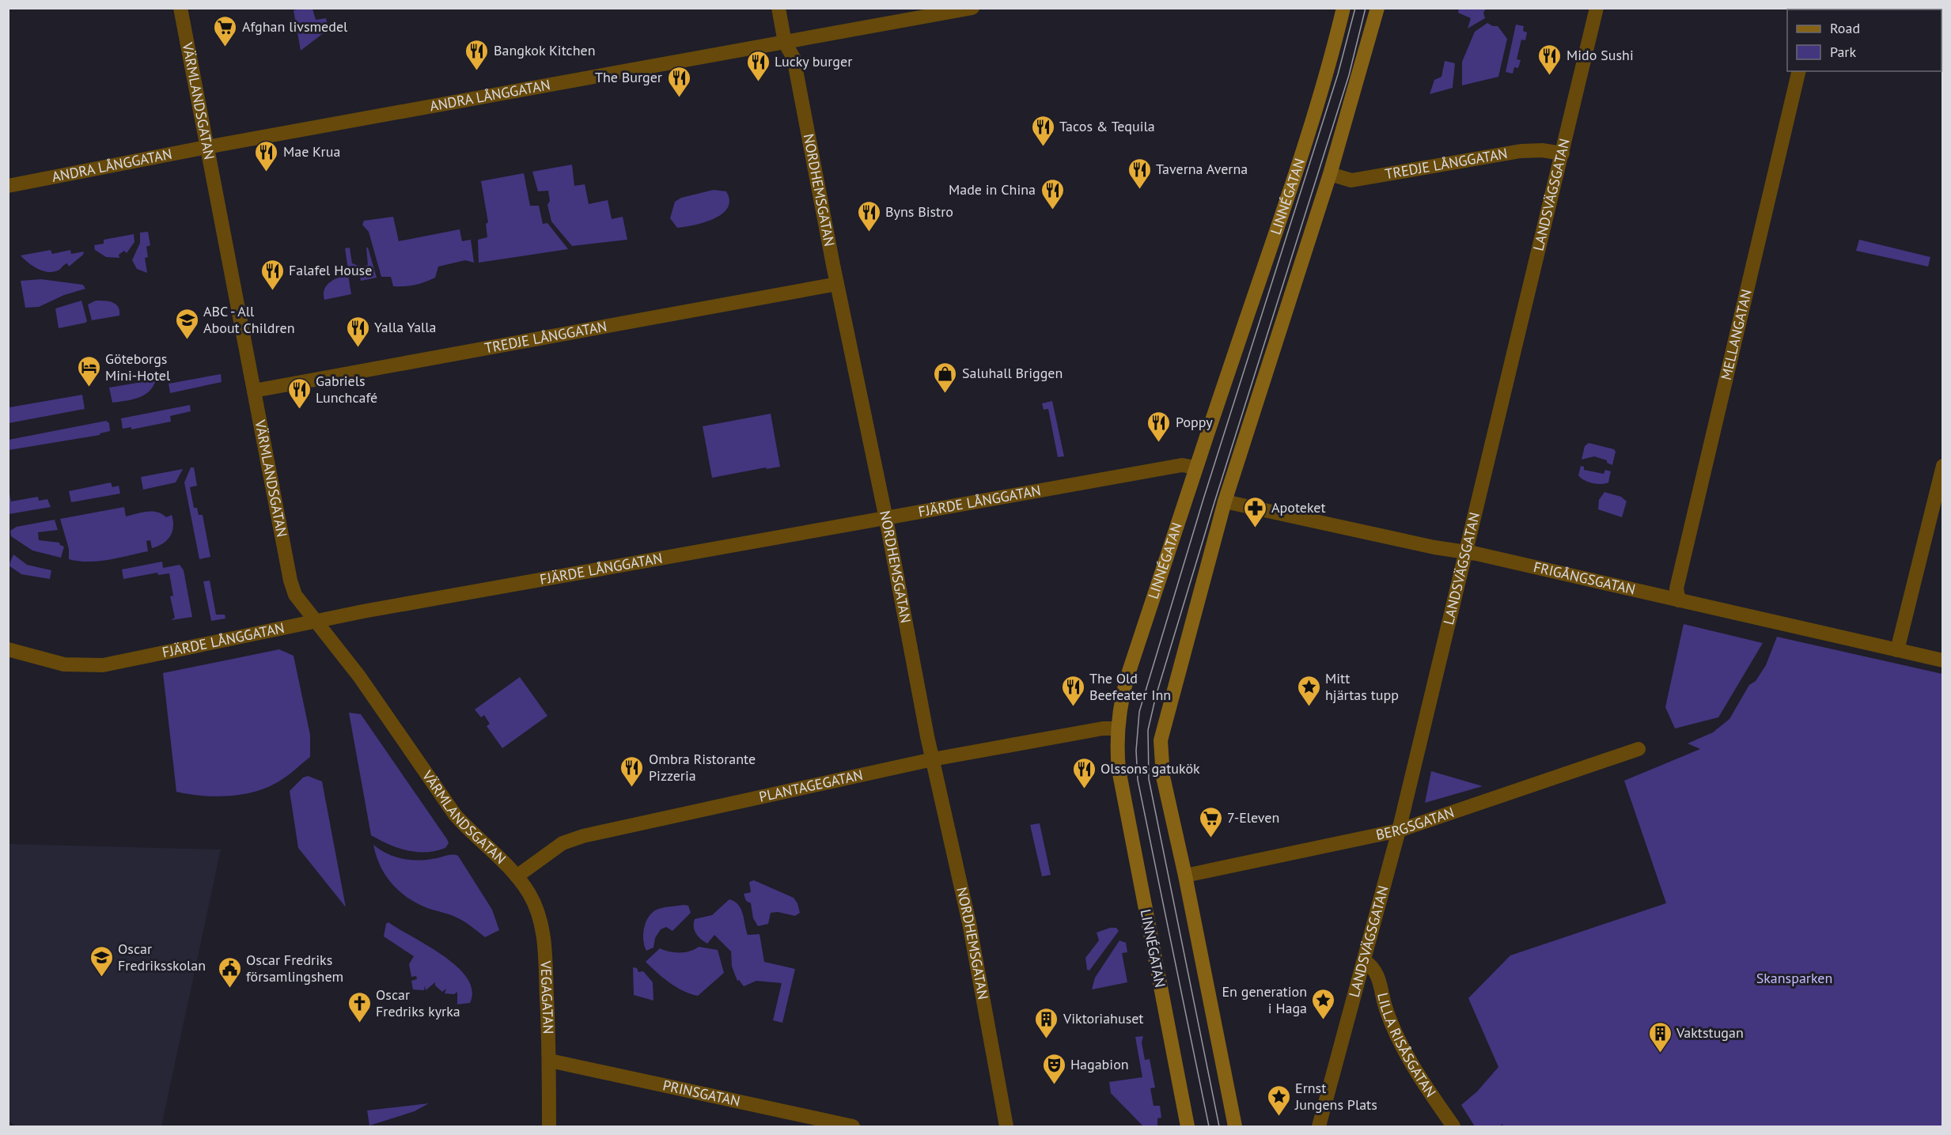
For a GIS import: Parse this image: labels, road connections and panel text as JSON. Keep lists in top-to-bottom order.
{
  "streets": {
    "street": [
      "ANDRA LÅNGGATAN",
      "VÄRMLANDSGATAN",
      "TREDJE LÅNGGATAN",
      "NORDHEMSGATAN",
      "LANDSVÄGSGATAN",
      "LINNÉGATAN",
      "MELLANGATAN",
      "FJÄRDE LÅNGGATAN",
      "FRIGÅNGSGATAN",
      "PLANTAGEGATAN",
      "BERGSGATAN",
      "VEGAGATAN",
      "LILLA RISÅSGATAN",
      "PRINSGATAN"
    ]
  },
  "crossings": [
    ["ANDRA LÅNGGATAN", "VÄRMLANDSGATAN"],
    ["ANDRA LÅNGGATAN", "NORDHEMSGATAN"],
    ["VÄRMLANDSGATAN", "TREDJE LÅNGGATAN"],
    ["VÄRMLANDSGATAN", "FJÄRDE LÅNGGATAN"],
    ["VÄRMLANDSGATAN", "PLANTAGEGATAN"],
    ["VÄRMLANDSGATAN", "VEGAGATAN"],
    ["TREDJE LÅNGGATAN", "NORDHEMSGATAN"],
    ["TREDJE LÅNGGATAN", "LANDSVÄGSGATAN"],
    ["NORDHEMSGATAN", "FJÄRDE LÅNGGATAN"],
    ["NORDHEMSGATAN", "PLANTAGEGATAN"],
    ["LANDSVÄGSGATAN", "FRIGÅNGSGATAN"],
    ["LANDSVÄGSGATAN", "BERGSGATAN"],
    ["LANDSVÄGSGATAN", "LILLA RISÅSGATAN"],
    ["LINNÉGATAN", "FJÄRDE LÅNGGATAN"],
    ["LINNÉGATAN", "PLANTAGEGATAN"],
    ["MELLANGATAN", "FRIGÅNGSGATAN"],
    ["PLANTAGEGATAN", "VEGAGATAN"],
    ["VEGAGATAN", "PRINSGATAN"]
  ],
  "parks": ["Skansparken"],
  "places": {
    "supermarket": ["Afghan livsmedel", "7-Eleven"],
    "restaurant": [
      "Bangkok Kitchen",
      "Mido Sushi",
      "Lucky burger",
      "The Burger",
      "Tacos & Tequila",
      "Mae Krua",
      "Taverna Averna",
      "Made in China",
      "Byns Bistro",
      "Falafel House",
      "Yalla Yalla",
      "Gabriels Lunchcafé",
      "Poppy",
      "The Old Beefeater Inn",
      "Ombra Ristorante Pizzeria",
      "Olssons gatukök"
    ],
    "school or university": ["ABC - All About Children", "Oscar Fredriksskolan"],
    "hotel": ["Göteborgs Mini-Hotel"],
    "shop": ["Saluhall Briggen"],
    "pharmacy": ["Apoteket"],
    "place": ["Mitt hjärtas tupp", "En generation i Haga", "Ernst Jungens Plats"],
    "public building": ["Oscar Fredriks församlingshem"],
    "church": ["Oscar Fredriks kyrka"],
    "building": ["Viktoriahuset", "Vaktstugan"],
    "theatre": ["Hagabion"]
  },
  "legend": ["Road", "Park"]
}
